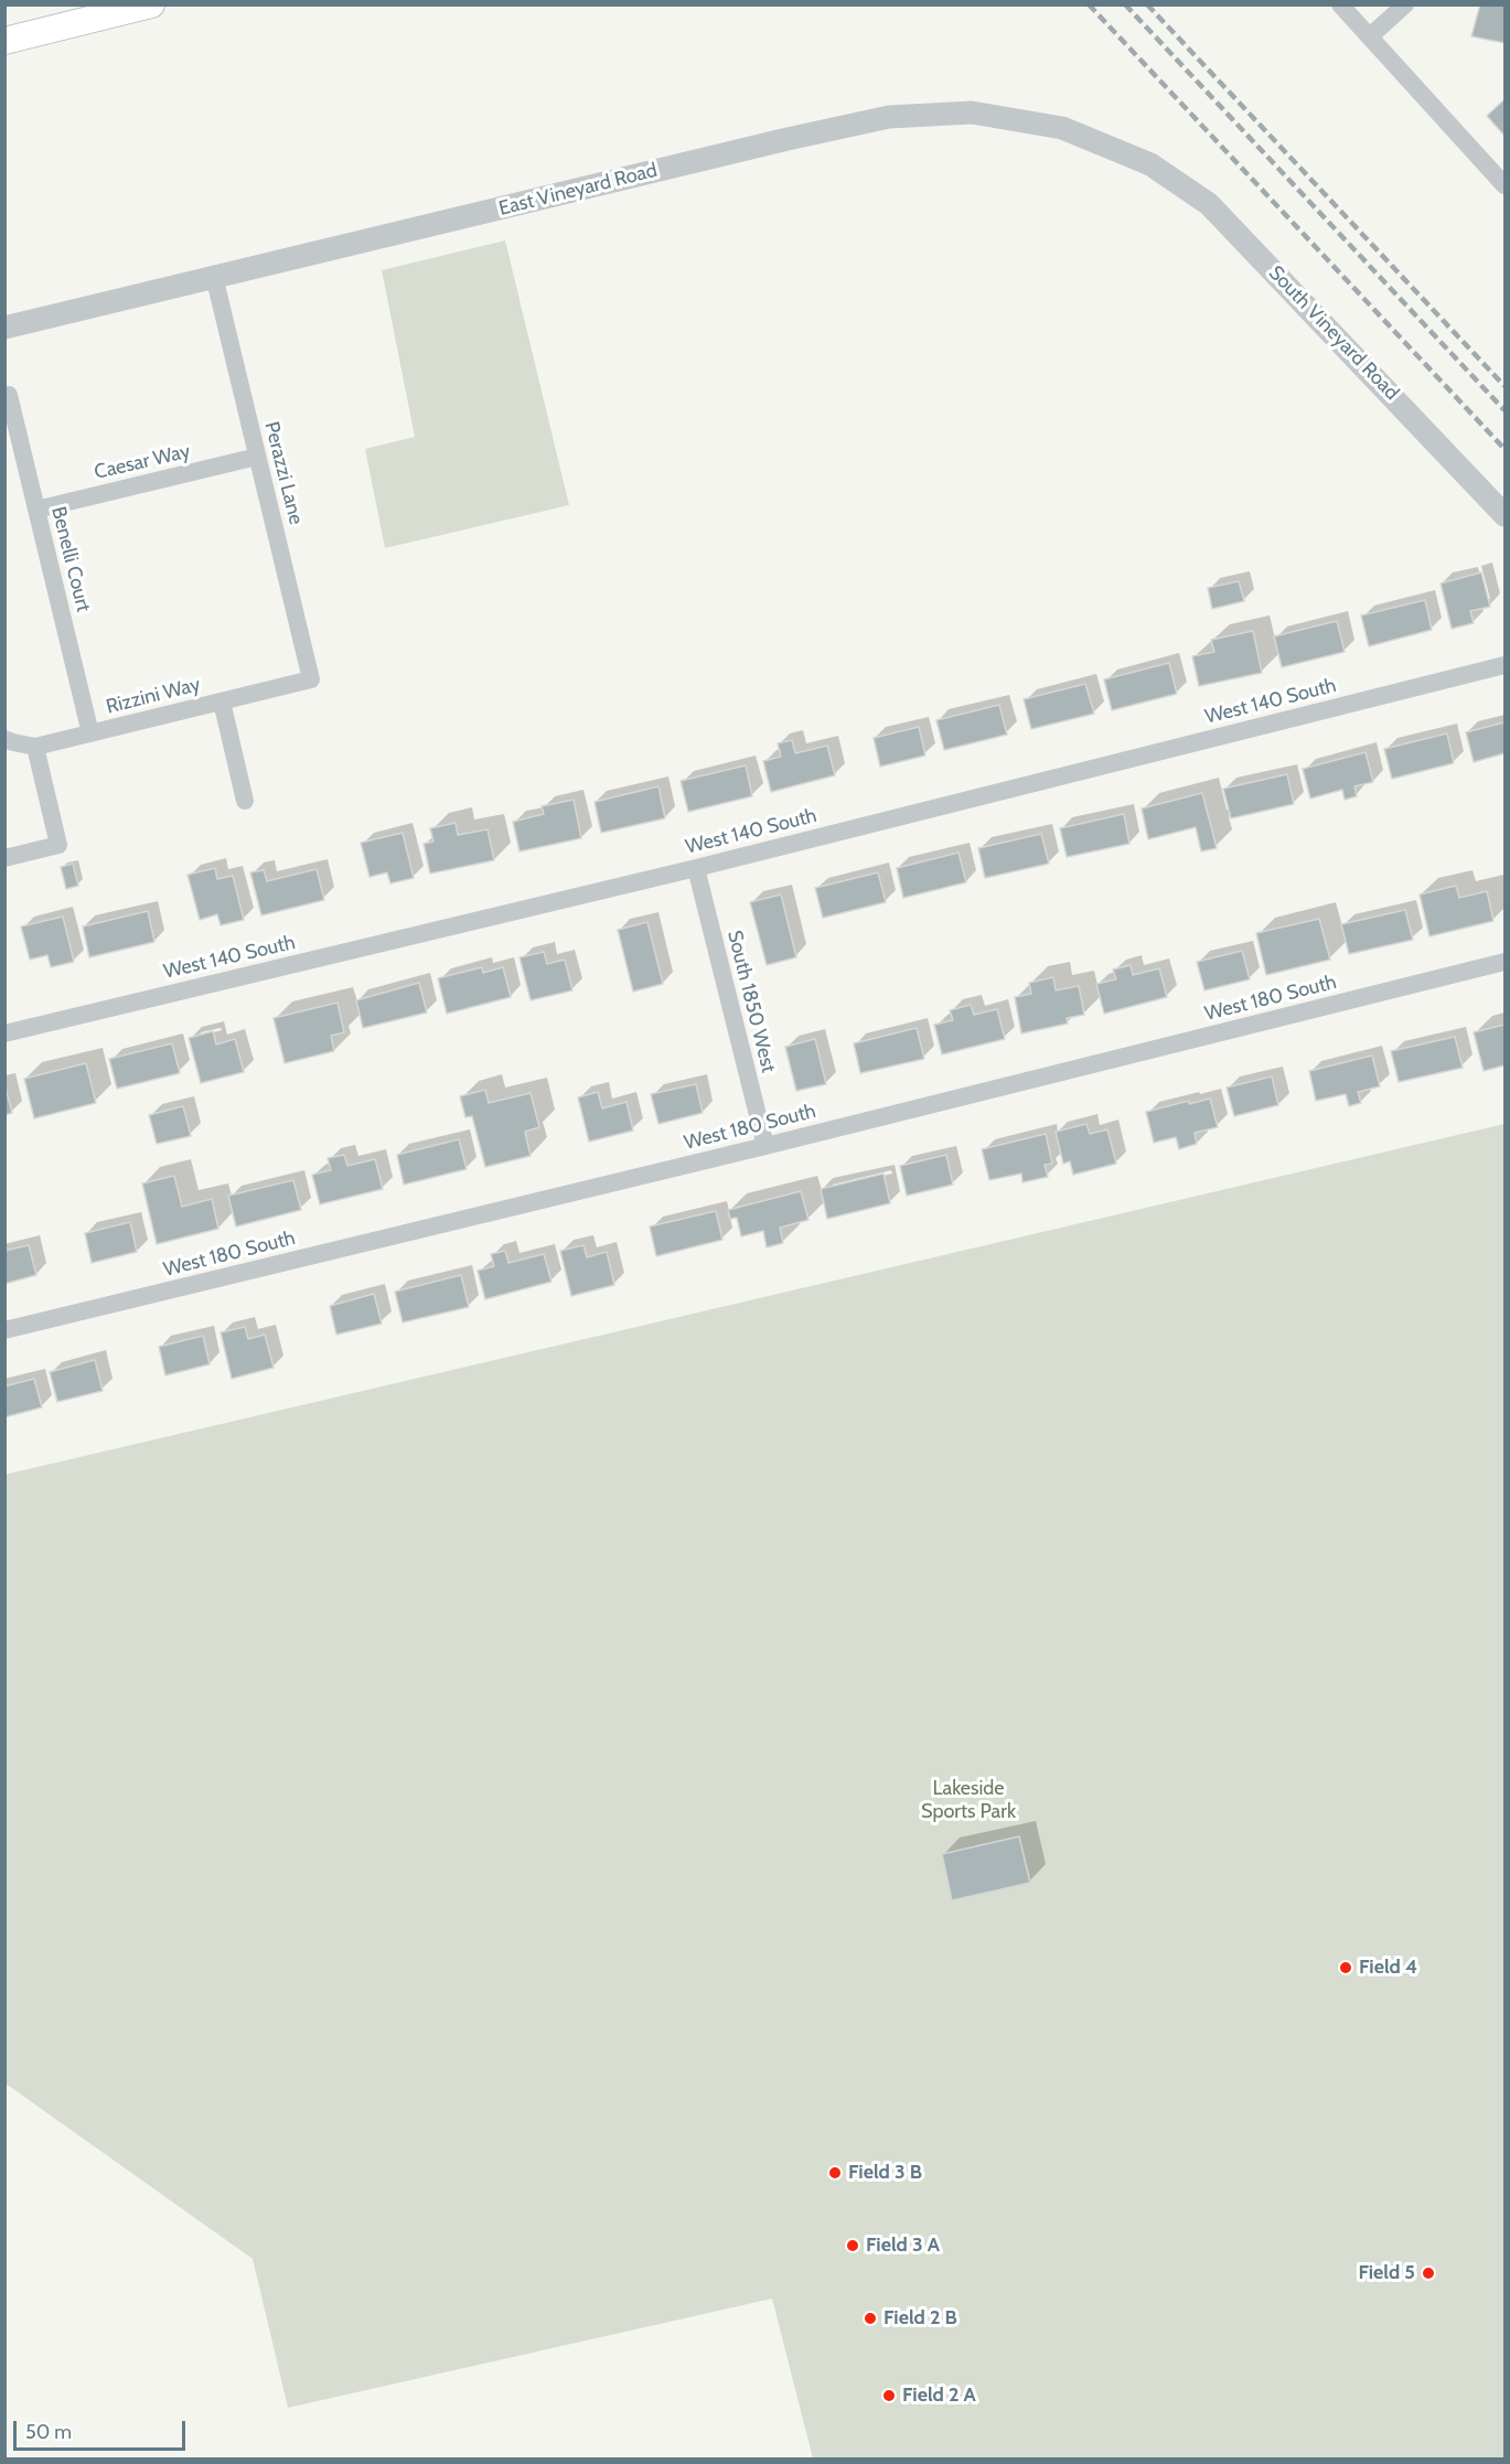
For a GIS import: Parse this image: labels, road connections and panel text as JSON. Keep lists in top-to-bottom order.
{
  "streets": {
    "street": [
      "East Vineyard Road",
      "South Vineyard Road",
      "Caesar Way",
      "Perazzi Lane",
      "Benelli Court",
      "Rizzini Way",
      "West 140 South",
      "West 180 South",
      "South 1850 West"
    ]
  },
  "crossings": [
    ["East Vineyard Road", "South Vineyard Road"],
    ["East Vineyard Road", "Perazzi Lane"],
    ["Caesar Way", "Perazzi Lane"],
    ["Caesar Way", "Benelli Court"],
    ["Perazzi Lane", "Rizzini Way"],
    ["Benelli Court", "Rizzini Way"],
    ["West 140 South", "South 1850 West"],
    ["West 180 South", "South 1850 West"]
  ],
  "parks": ["Lakeside Sports Park"],
  "places": [
    "Field 4",
    "Field 3 B",
    "Field 3 A",
    "Field 5",
    "Field 2 B",
    "Field 2 A"
  ],
  "scale_bar": "50 m"
}
